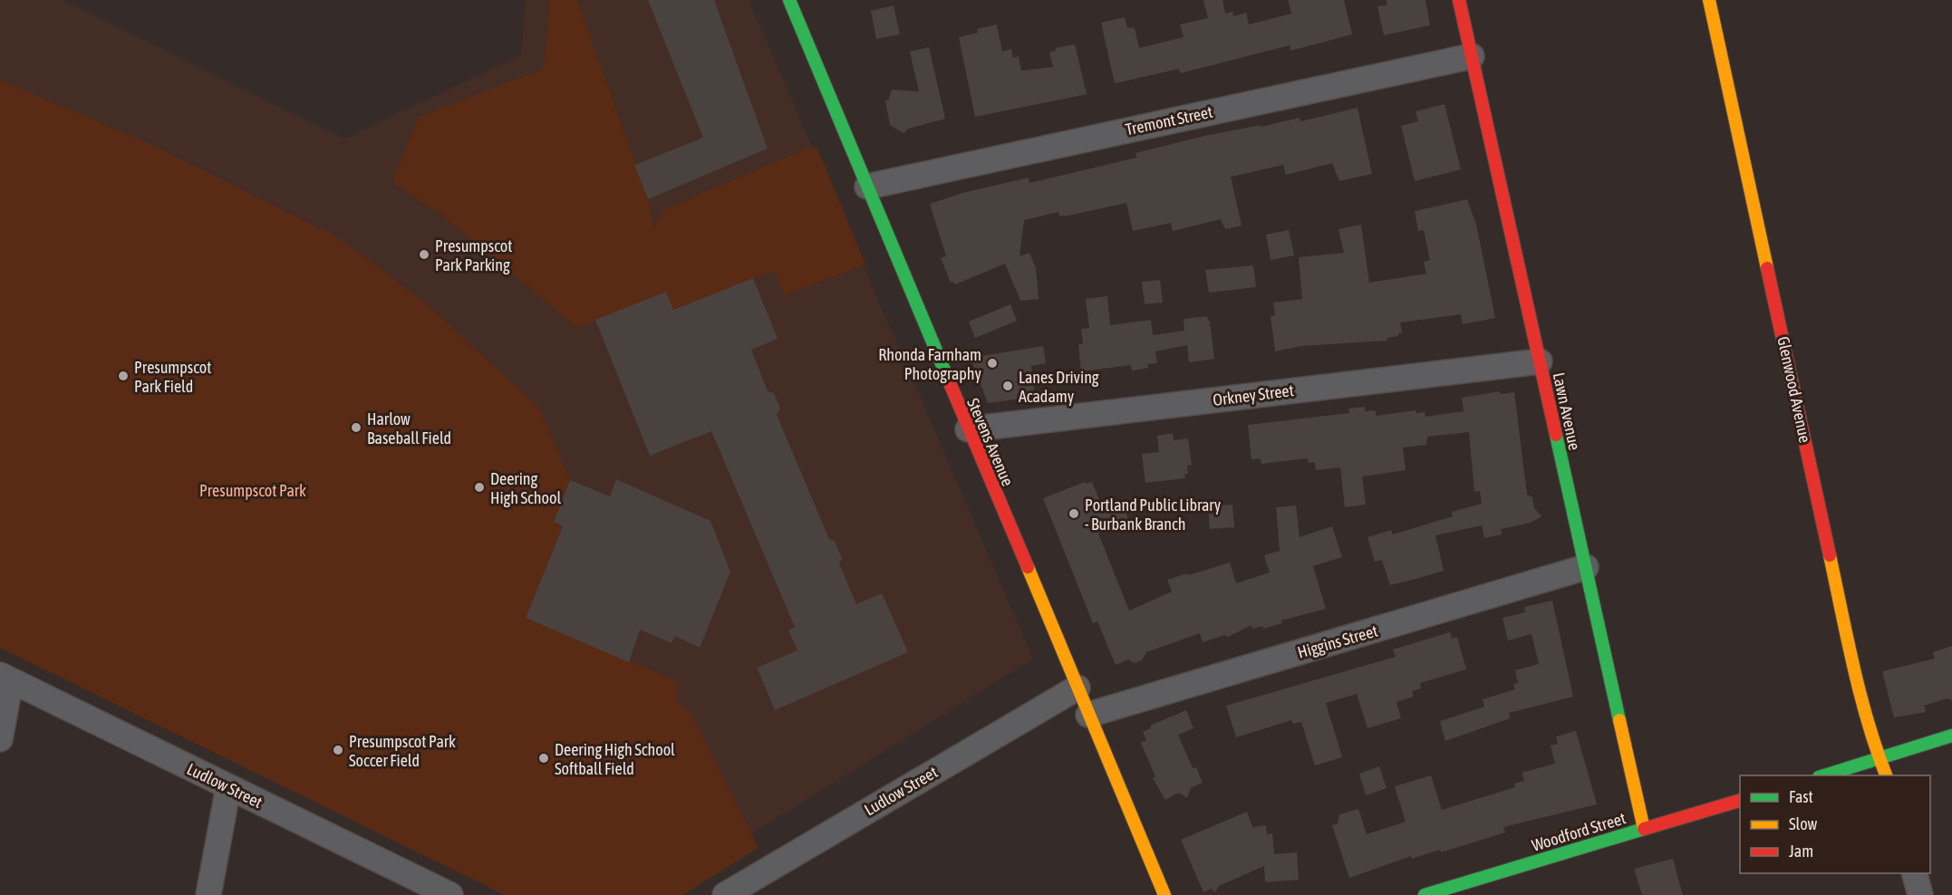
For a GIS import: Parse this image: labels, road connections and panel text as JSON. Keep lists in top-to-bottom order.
{
  "streets": {
    "street": [
      "Tremont Street",
      "Glenwood Avenue",
      "Orkney Street",
      "Lawn Avenue",
      "Stevens Avenue",
      "Higgins Street",
      "Ludlow Street",
      "Woodford Street"
    ]
  },
  "crossings": [
    ["Tremont Street", "Lawn Avenue"],
    ["Tremont Street", "Stevens Avenue"],
    ["Orkney Street", "Lawn Avenue"],
    ["Orkney Street", "Stevens Avenue"],
    ["Lawn Avenue", "Higgins Street"],
    ["Lawn Avenue", "Woodford Street"],
    ["Stevens Avenue", "Higgins Street"],
    ["Stevens Avenue", "Ludlow Street"]
  ],
  "parks": ["Presumpscot Park"],
  "places": [
    "Presumpscot Park Parking",
    "Rhonda Farnham Photography",
    "Presumpscot Park Field",
    "Lanes Driving Acadamy",
    "Harlow Baseball Field",
    "Deering High School",
    "Portland Public Library - Burbank Branch",
    "Presumpscot Park Soccer Field",
    "Deering High School Softball Field"
  ],
  "legend": ["Fast", "Slow", "Jam"]
}
